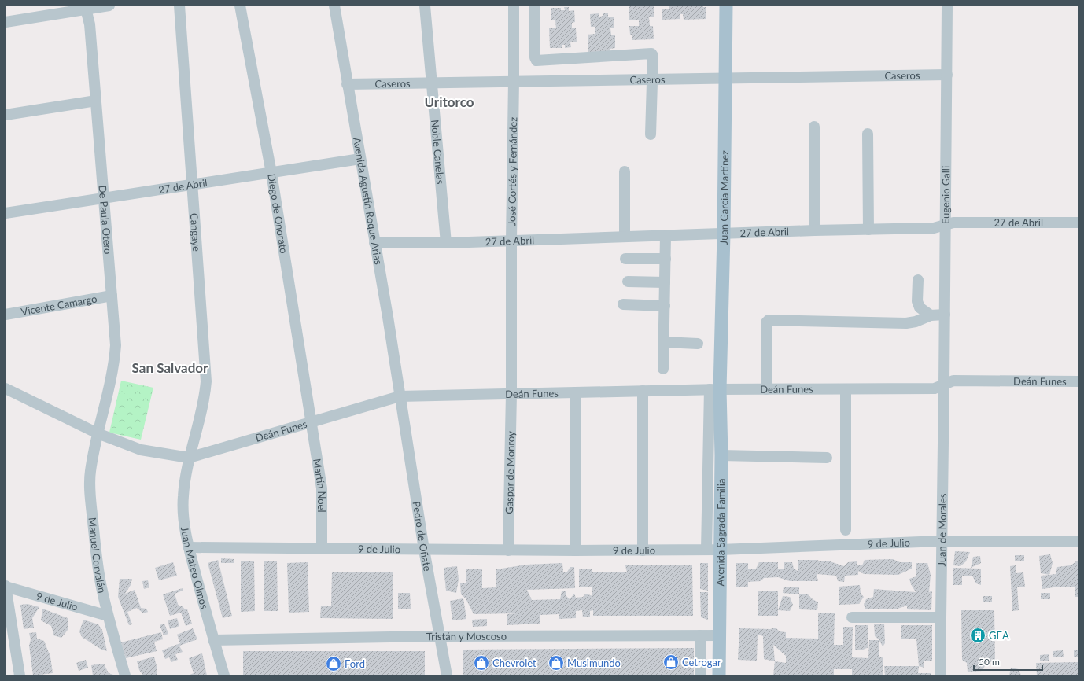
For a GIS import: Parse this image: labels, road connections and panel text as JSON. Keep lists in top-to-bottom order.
{
  "streets": {
    "main road": ["Juan García Martínez", "Avenida Sagrada Familia"],
    "street": [
      "Caseros",
      "Noble Canelas",
      "José Cortés y Fernández",
      "27 de Abril",
      "Eugenio Galli",
      "Avenida Agustín Roque Arias",
      "Diego de Onorato",
      "De Paula Otero",
      "Cangaye",
      "Vicente Camargo",
      "Deán Funes",
      "Gaspar de Monroy",
      "Martín Noel",
      "Juan de Morales",
      "Pedro de Oñate",
      "9 de Julio",
      "Manuel Corvalán",
      "Juan Mateo Olmos",
      "Tristán y Moscoso"
    ]
  },
  "crossings": [
    ["Caseros", "Noble Canelas"],
    ["Caseros", "José Cortés y Fernández"],
    ["Caseros", "Eugenio Galli"],
    ["Caseros", "Juan García Martínez"],
    ["Caseros", "Avenida Agustín Roque Arias"],
    ["Noble Canelas", "27 de Abril"],
    ["José Cortés y Fernández", "27 de Abril"],
    ["José Cortés y Fernández", "Deán Funes"],
    ["José Cortés y Fernández", "Gaspar de Monroy"],
    ["27 de Abril", "Eugenio Galli"],
    ["27 de Abril", "Juan García Martínez"],
    ["27 de Abril", "Avenida Agustín Roque Arias"],
    ["27 de Abril", "Diego de Onorato"],
    ["27 de Abril", "De Paula Otero"],
    ["27 de Abril", "Cangaye"],
    ["Eugenio Galli", "Deán Funes"],
    ["Eugenio Galli", "Juan de Morales"],
    ["Juan García Martínez", "Deán Funes"],
    ["Juan García Martínez", "Avenida Sagrada Familia"],
    ["Avenida Agustín Roque Arias", "Deán Funes"],
    ["Avenida Agustín Roque Arias", "Pedro de Oñate"],
    ["Diego de Onorato", "Deán Funes"],
    ["Diego de Onorato", "Martín Noel"],
    ["De Paula Otero", "Vicente Camargo"],
    ["De Paula Otero", "Deán Funes"],
    ["De Paula Otero", "Manuel Corvalán"],
    ["Cangaye", "Deán Funes"],
    ["Cangaye", "Juan Mateo Olmos"],
    ["Deán Funes", "Gaspar de Monroy"],
    ["Deán Funes", "Martín Noel"],
    ["Deán Funes", "Juan de Morales"],
    ["Deán Funes", "Avenida Sagrada Familia"],
    ["Deán Funes", "Pedro de Oñate"],
    ["Deán Funes", "Manuel Corvalán"],
    ["Deán Funes", "Juan Mateo Olmos"],
    ["Gaspar de Monroy", "9 de Julio"],
    ["Martín Noel", "9 de Julio"],
    ["Juan de Morales", "9 de Julio"],
    ["Avenida Sagrada Familia", "9 de Julio"],
    ["Avenida Sagrada Familia", "Tristán y Moscoso"],
    ["Pedro de Oñate", "9 de Julio"],
    ["Pedro de Oñate", "Tristán y Moscoso"],
    ["9 de Julio", "Manuel Corvalán"],
    ["9 de Julio", "Juan Mateo Olmos"],
    ["Juan Mateo Olmos", "Tristán y Moscoso"]
  ],
  "districts": ["Uritorco", "San Salvador"],
  "places": {
    "building": ["GEA"],
    "shop": [
      "Cetrogar",
      "Chevrolet",
      "Musimundo",
      "Ford"
    ]
  },
  "scale_bar": "50 m"
}
